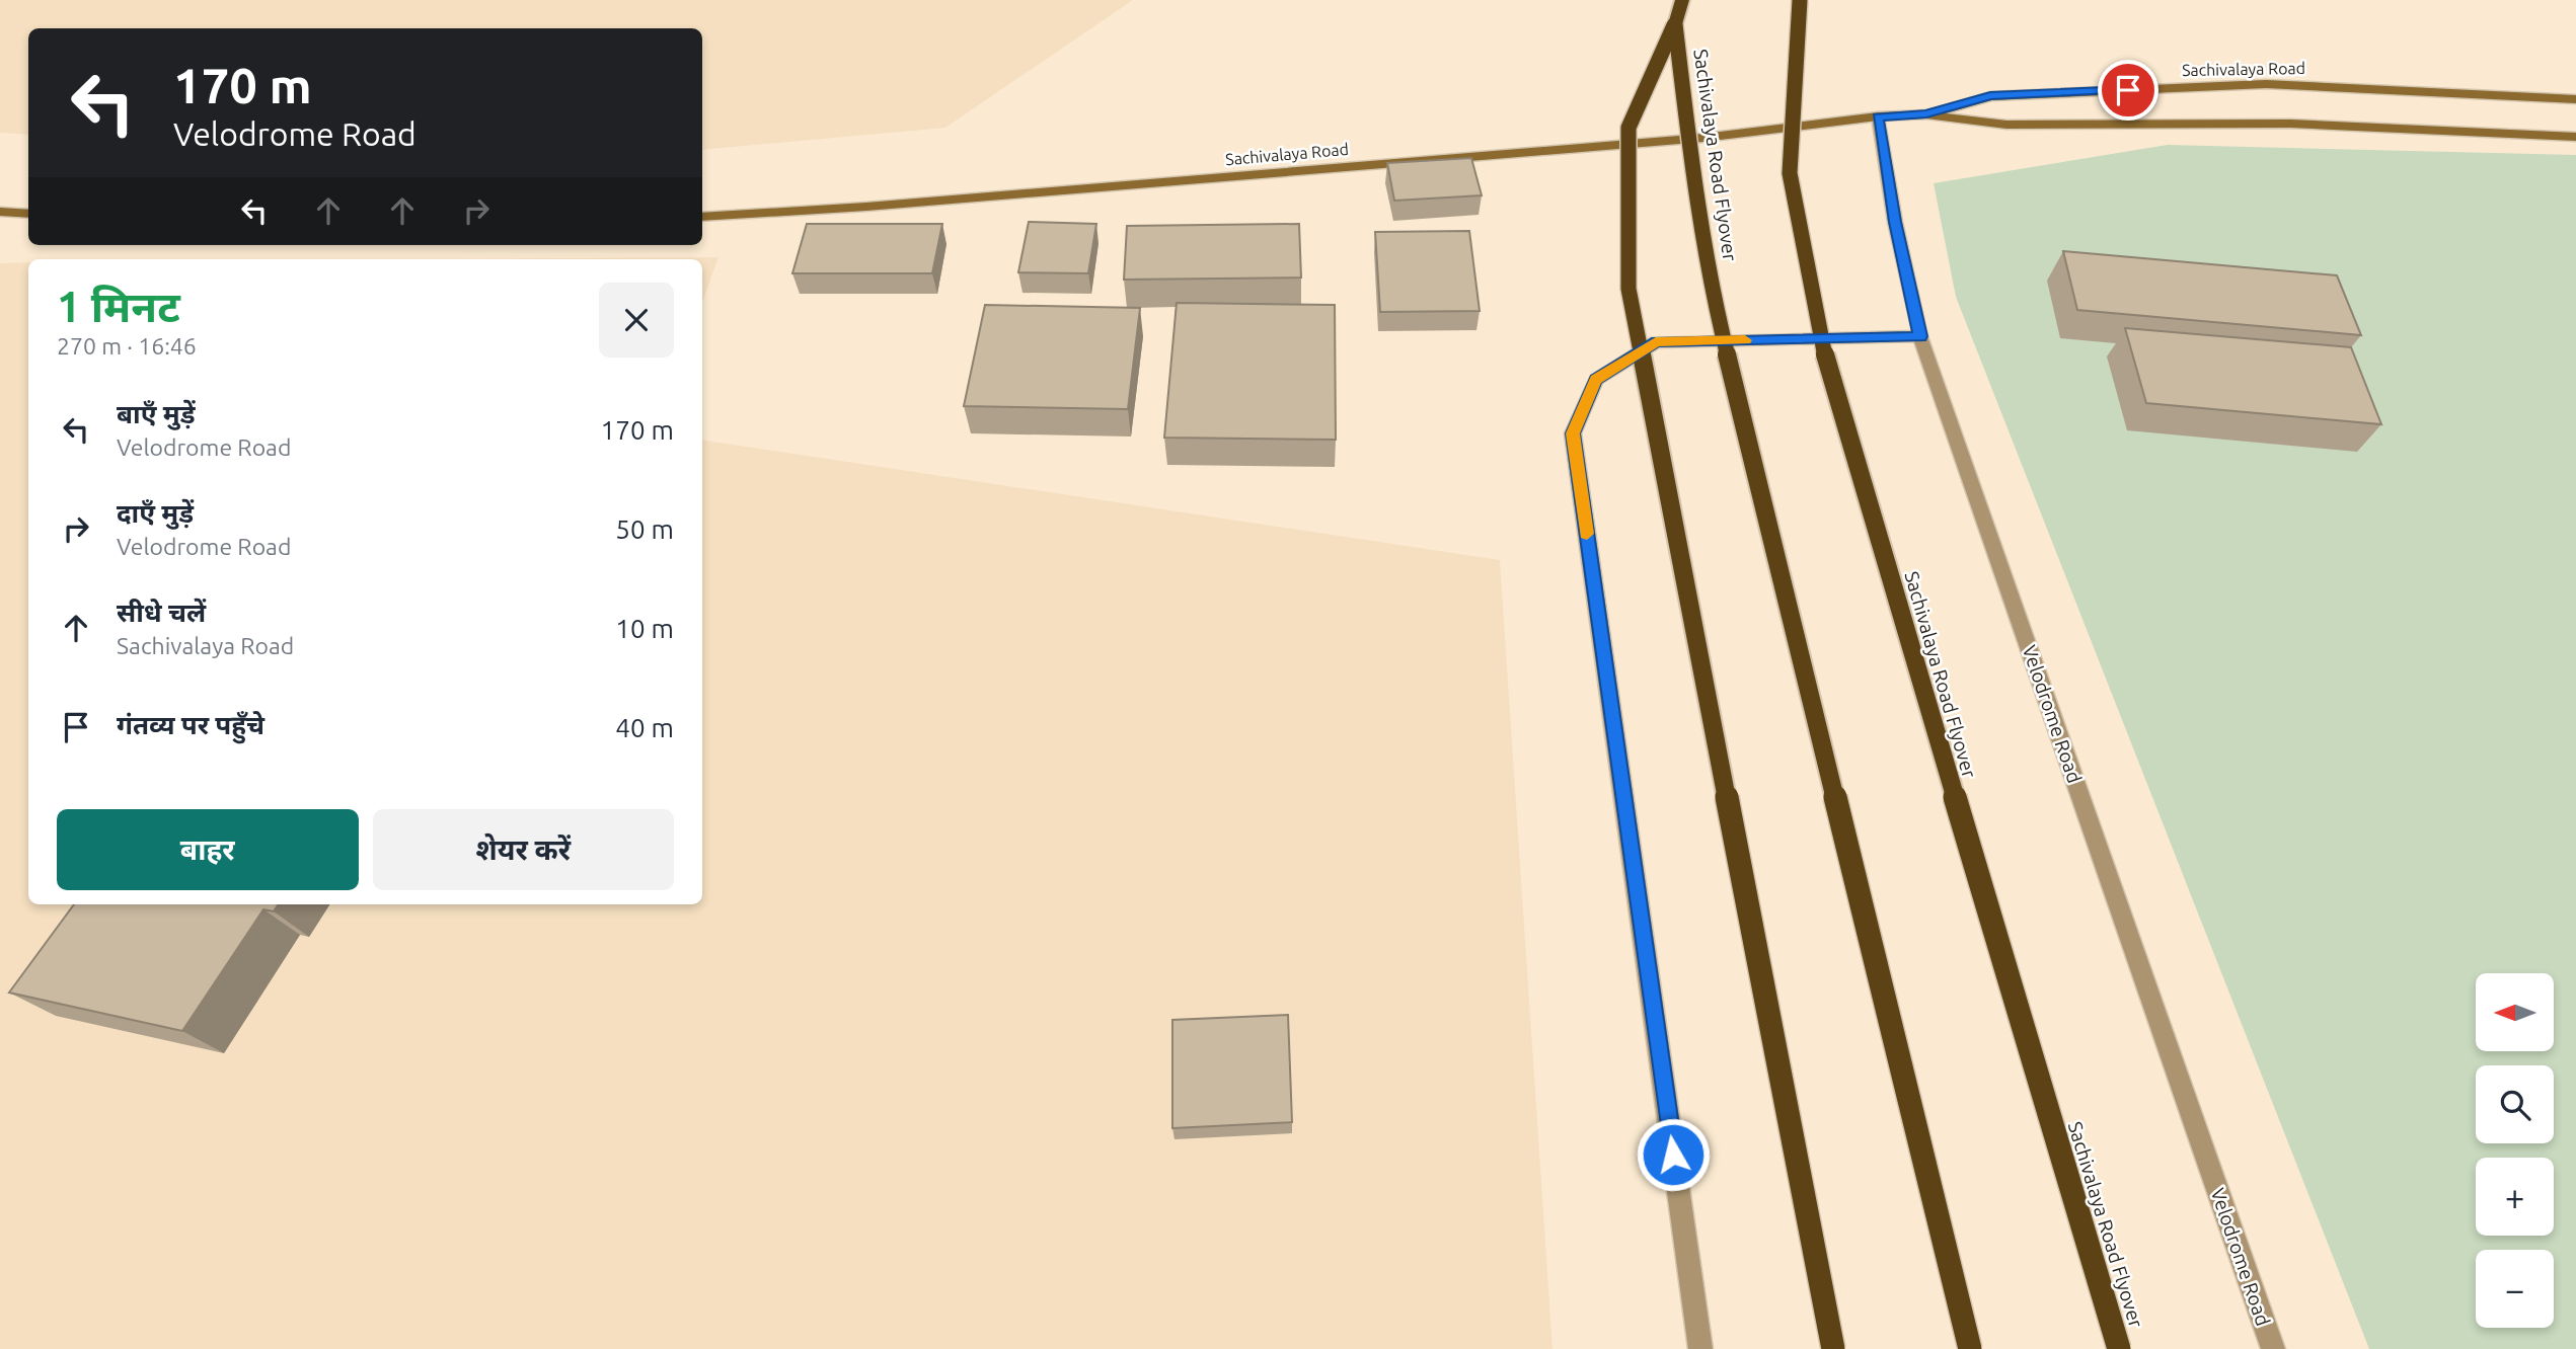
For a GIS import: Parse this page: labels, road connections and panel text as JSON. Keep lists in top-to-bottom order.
{
  "streets": {
    "highway": ["Sachivalaya Road Flyover"],
    "main road": ["Sachivalaya Road"],
    "street": ["Velodrome Road"]
  },
  "crossings": [
    ["Sachivalaya Road", "Velodrome Road"]
  ],
  "north": "left",
  "page": {
    "turn": ["170 m", "Velodrome Road"],
    "heading": ["1 मिनट", "270 m · 16:46"],
    "list": [
      {
        "name": "बाएँ मुड़ें",
        "note": "Velodrome Road",
        "value": "170 m"
      },
      {
        "name": "दाएँ मुड़ें",
        "note": "Velodrome Road",
        "value": "50 m"
      },
      {
        "name": "सीधे चलें",
        "note": "Sachivalaya Road",
        "value": "10 m"
      },
      {
        "name": "गंतव्य पर पहुँचे",
        "value": "40 m"
      }
    ],
    "buttons": ["बाहर", "शेयर करें"],
    "map_buttons": ["+", "−"]
  }
}
